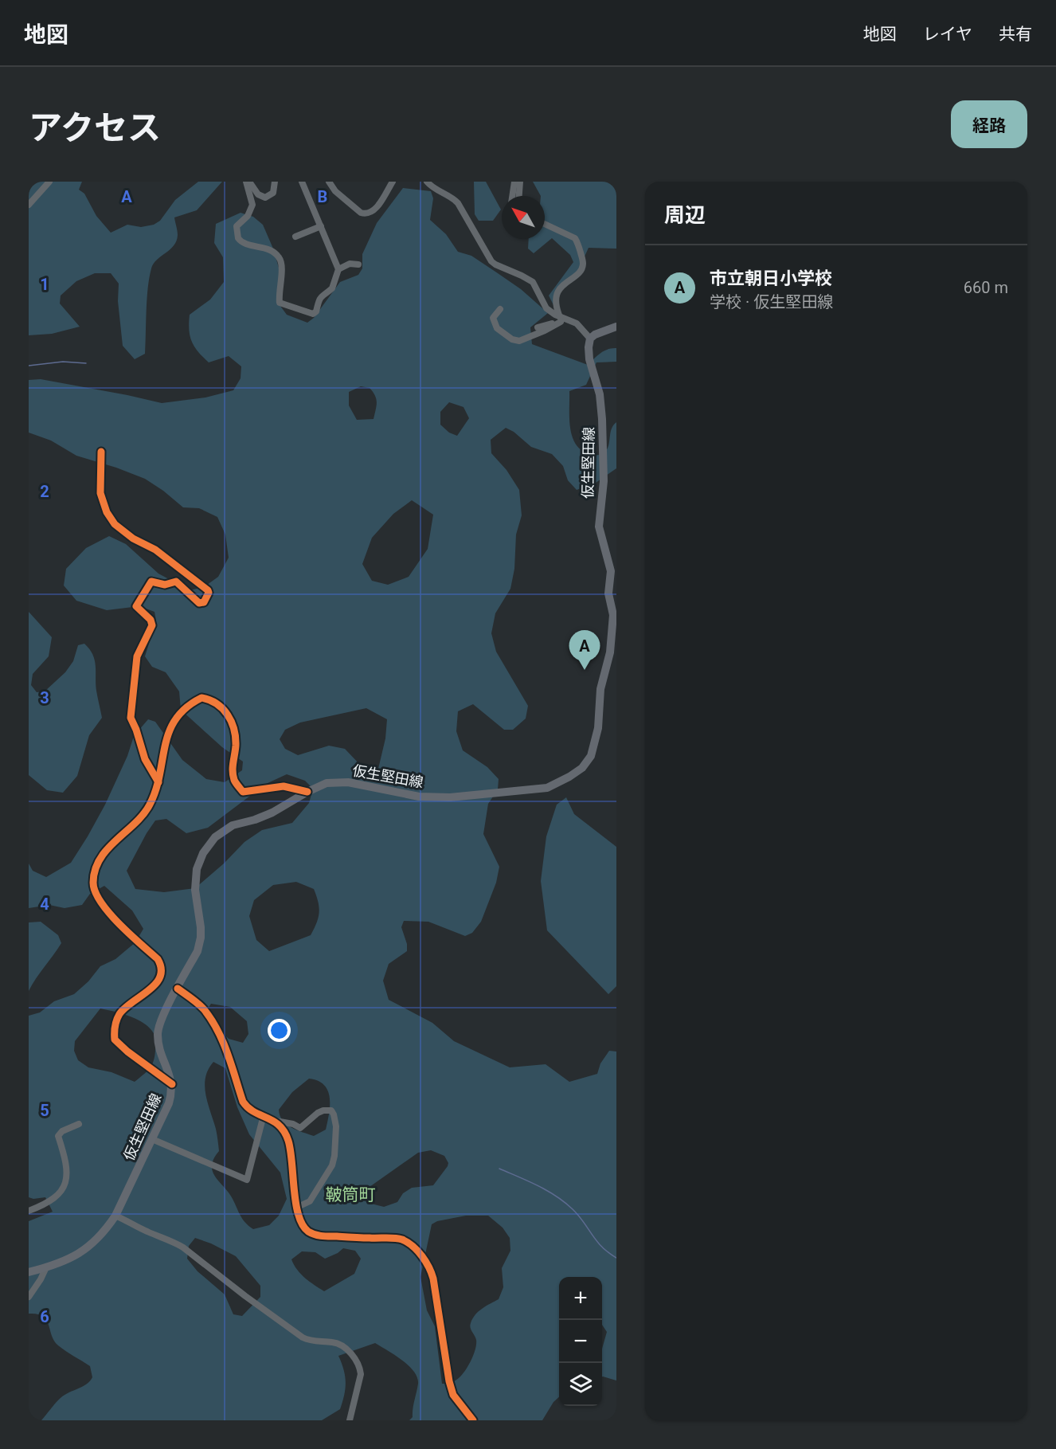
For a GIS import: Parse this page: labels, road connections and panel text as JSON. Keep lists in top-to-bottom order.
{
  "streets": {
    "main road": ["仮生堅田線"]
  },
  "districts": ["鞁筒町"],
  "north": "top left",
  "page": {
    "header": "地図",
    "nav": ["地図", "レイヤ", "共有"],
    "title": "アクセス",
    "buttons": "経路",
    "heading": "周辺",
    "list": [
      {
        "mark": "A",
        "name": "市立朝日小学校",
        "note": "学校 · 仮生堅田線",
        "value": "660 m"
      }
    ],
    "pins": "A",
    "map_buttons": ["+", "−"]
  },
  "grid": {
    "columns": ["A", "B"],
    "rows": [
      "1",
      "2",
      "3",
      "4",
      "5",
      "6"
    ]
  }
}
